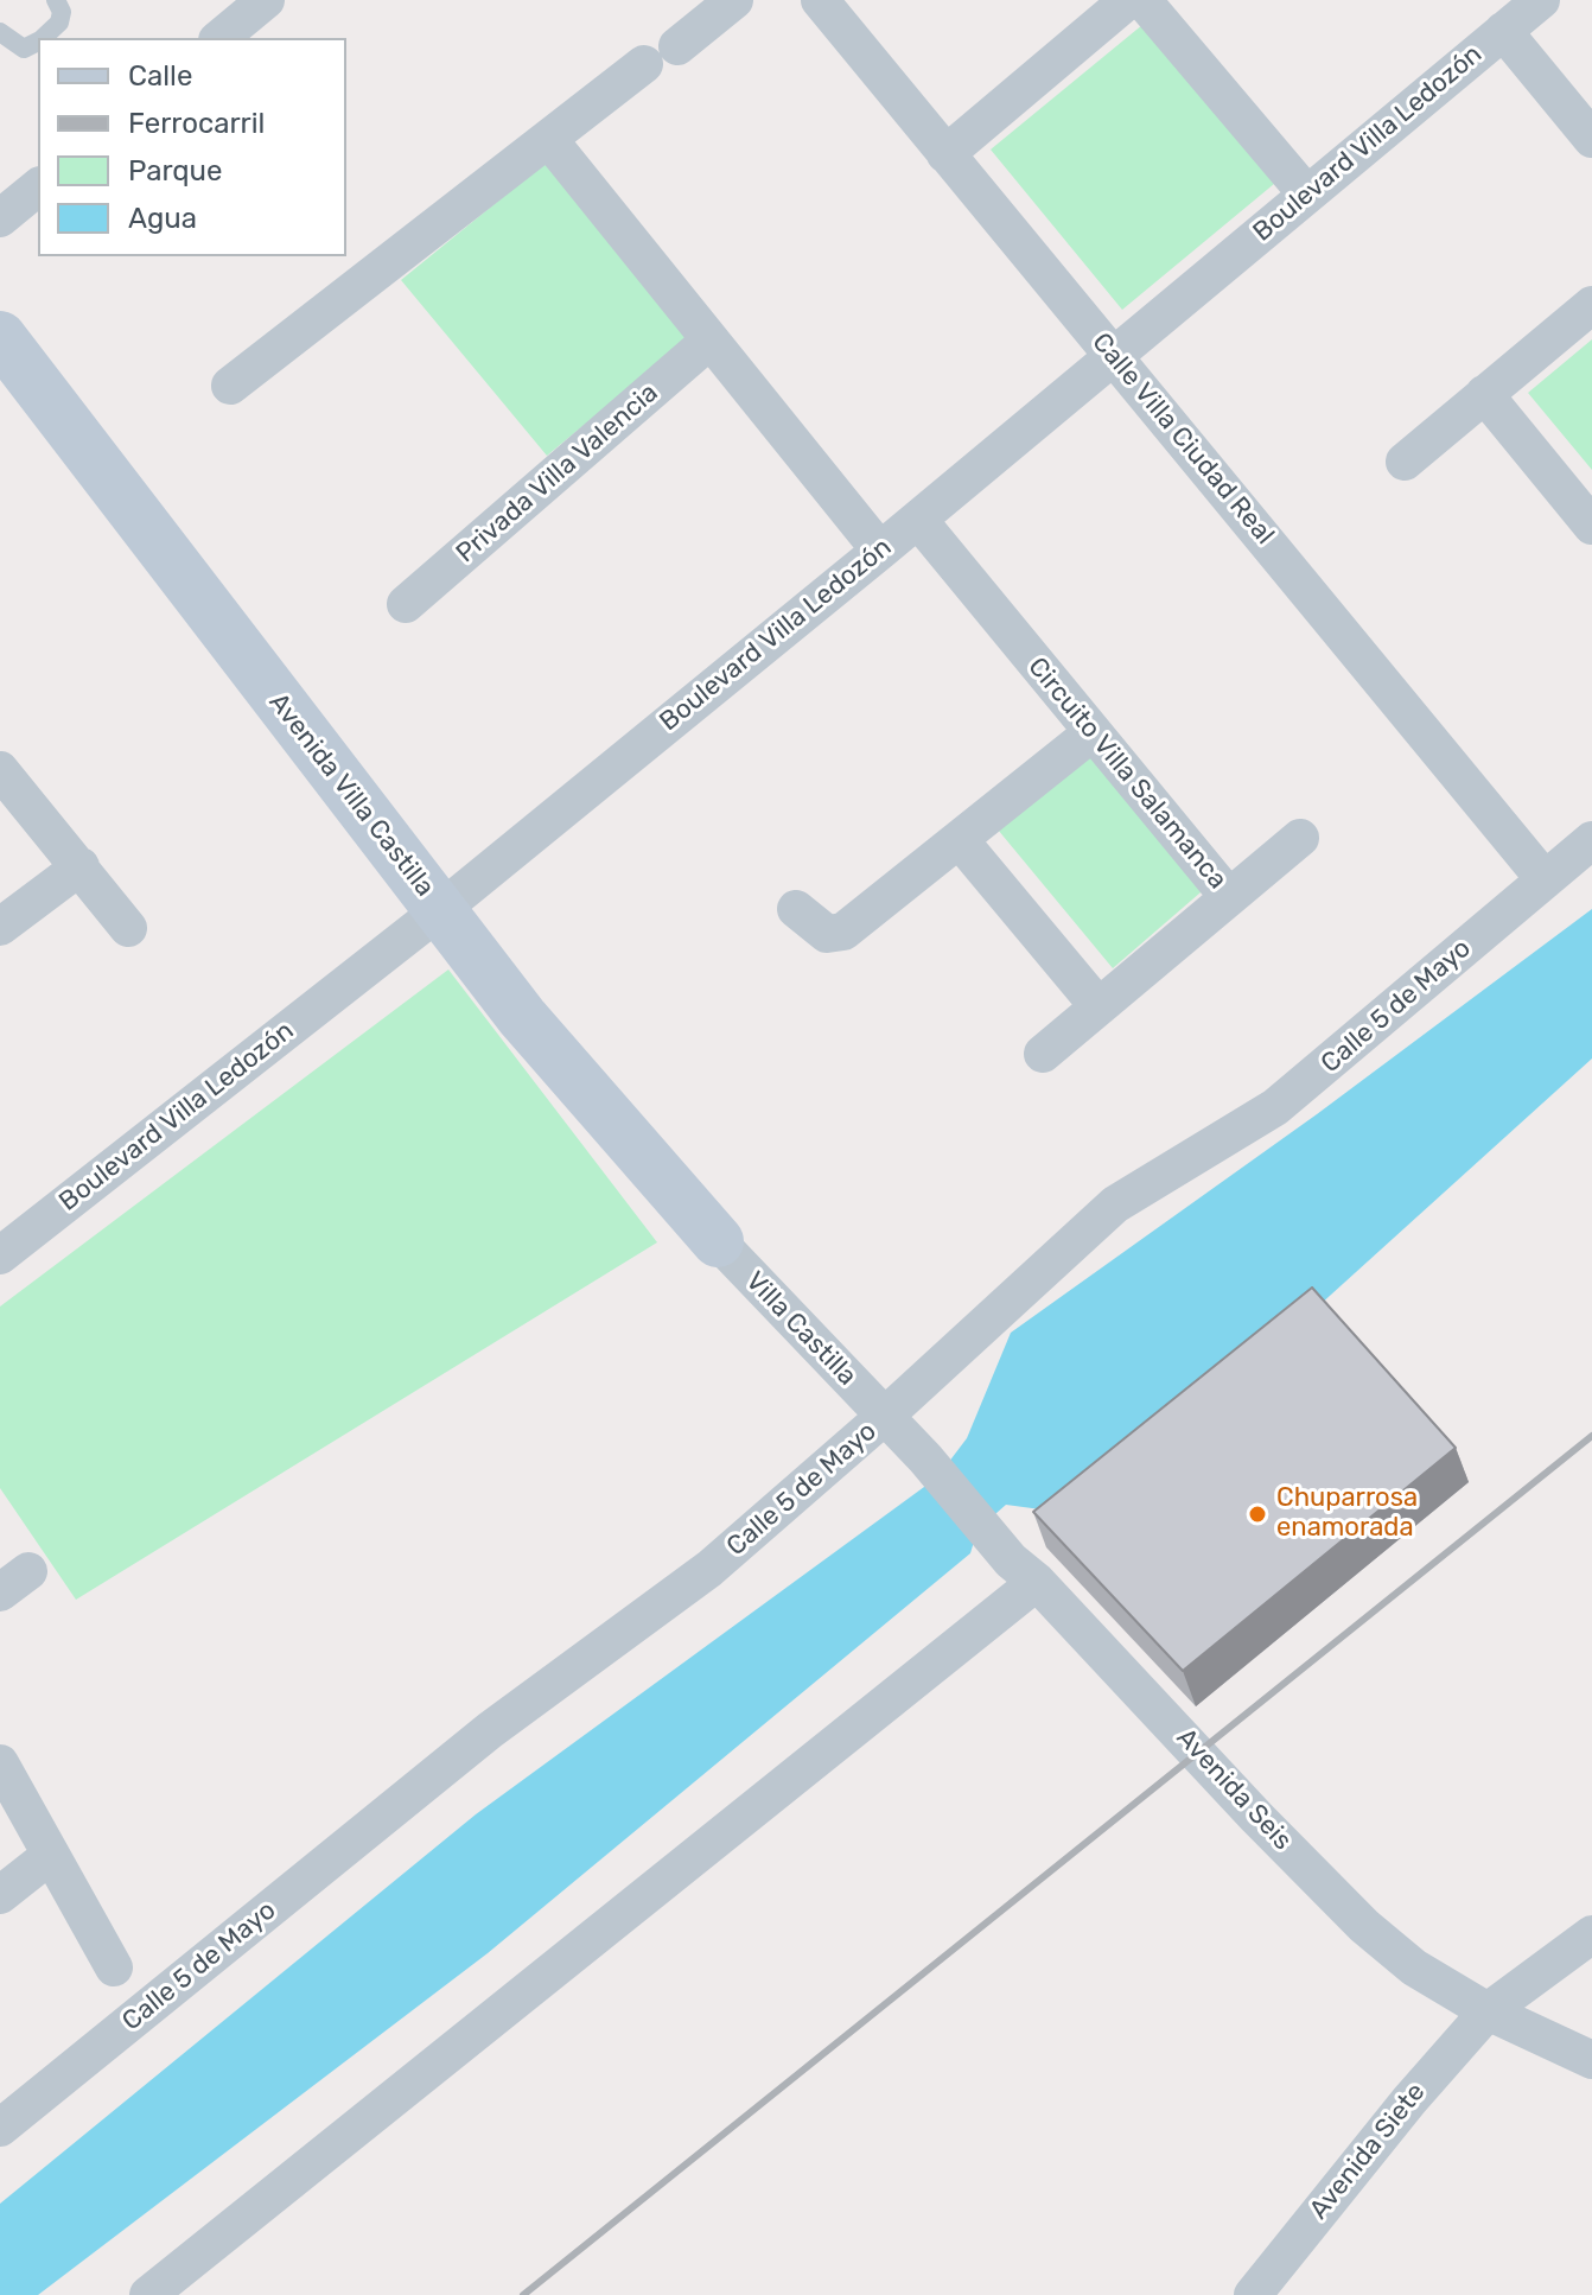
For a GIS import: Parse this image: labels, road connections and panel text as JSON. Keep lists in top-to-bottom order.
{
  "streets": {
    "street": [
      "Boulevard Villa Ledozón",
      "Calle Villa Ciudad Real",
      "Privada Villa Valencia",
      "Circuito Villa Salamanca",
      "Avenida Villa Castilla",
      "Calle 5 de Mayo",
      "Villa Castilla",
      "Avenida Seis",
      "Avenida Siete"
    ]
  },
  "crossings": [
    ["Boulevard Villa Ledozón", "Calle Villa Ciudad Real"],
    ["Boulevard Villa Ledozón", "Circuito Villa Salamanca"],
    ["Boulevard Villa Ledozón", "Avenida Villa Castilla"],
    ["Calle Villa Ciudad Real", "Calle 5 de Mayo"],
    ["Avenida Villa Castilla", "Villa Castilla"],
    ["Calle 5 de Mayo", "Villa Castilla"],
    ["Villa Castilla", "Avenida Seis"],
    ["Avenida Seis", "Avenida Siete"]
  ],
  "places": ["Chuparrosa enamorada"],
  "legend": [
    "Calle",
    "Ferrocarril",
    "Parque",
    "Agua"
  ]
}
